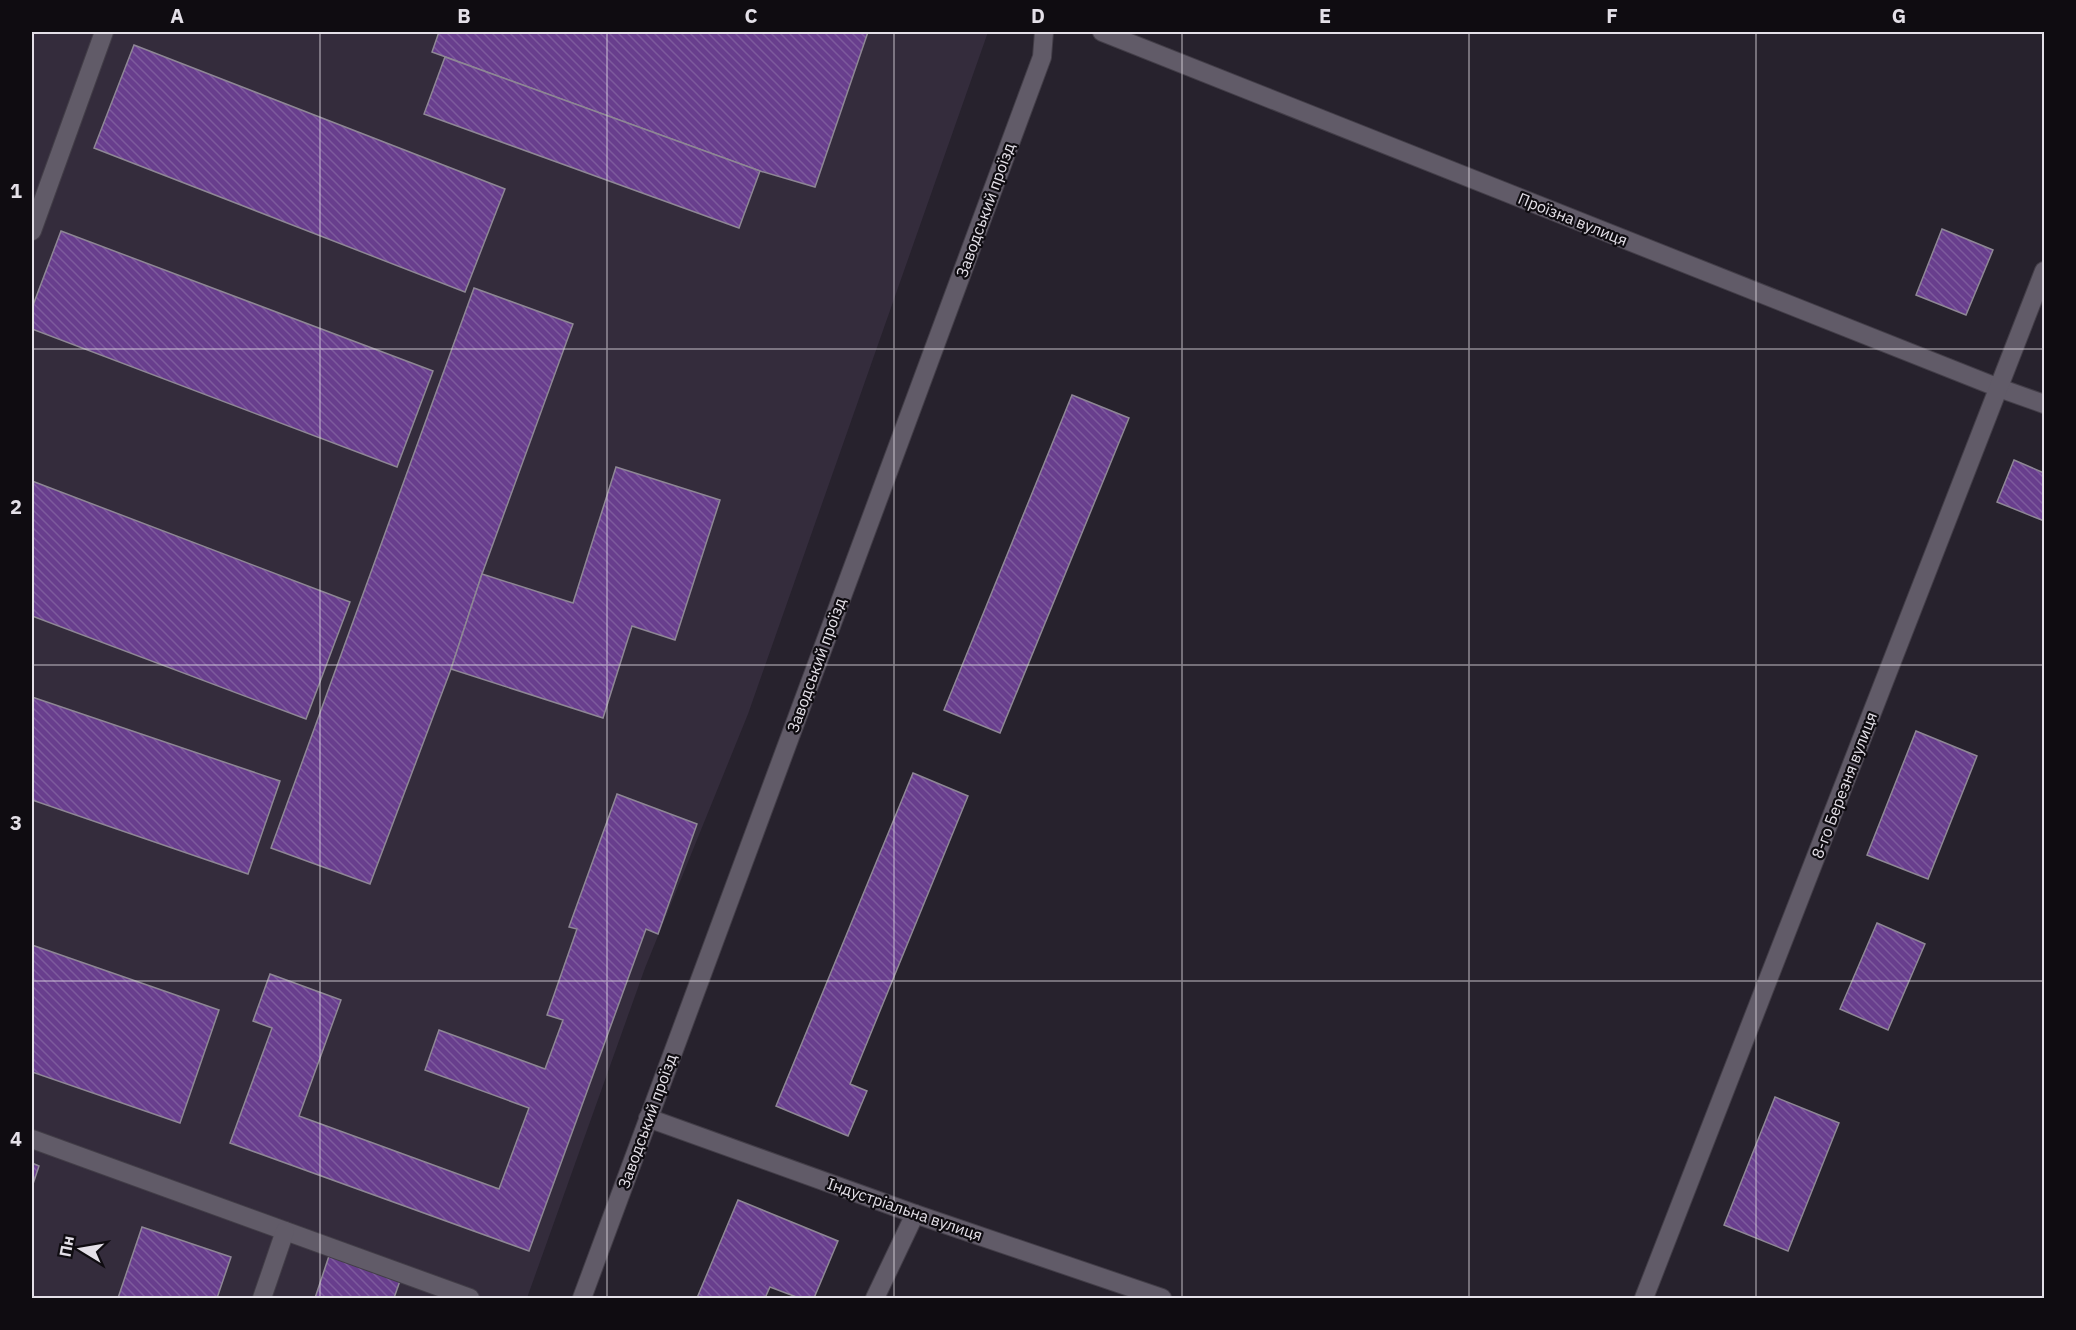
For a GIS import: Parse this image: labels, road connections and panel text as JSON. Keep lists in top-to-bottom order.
{
  "streets": {
    "street": [
      "Заводський проїзд",
      "Проїзна вулиця",
      "8-го Березня вулиця",
      "Індустріальна вулиця"
    ]
  },
  "crossings": [
    ["Заводський проїзд", "Індустріальна вулиця"],
    ["Проїзна вулиця", "8-го Березня вулиця"]
  ],
  "north": "left",
  "grid": {
    "columns": [
      "A",
      "B",
      "C",
      "D",
      "E",
      "F",
      "G"
    ],
    "rows": [
      "1",
      "2",
      "3",
      "4"
    ]
  }
}
